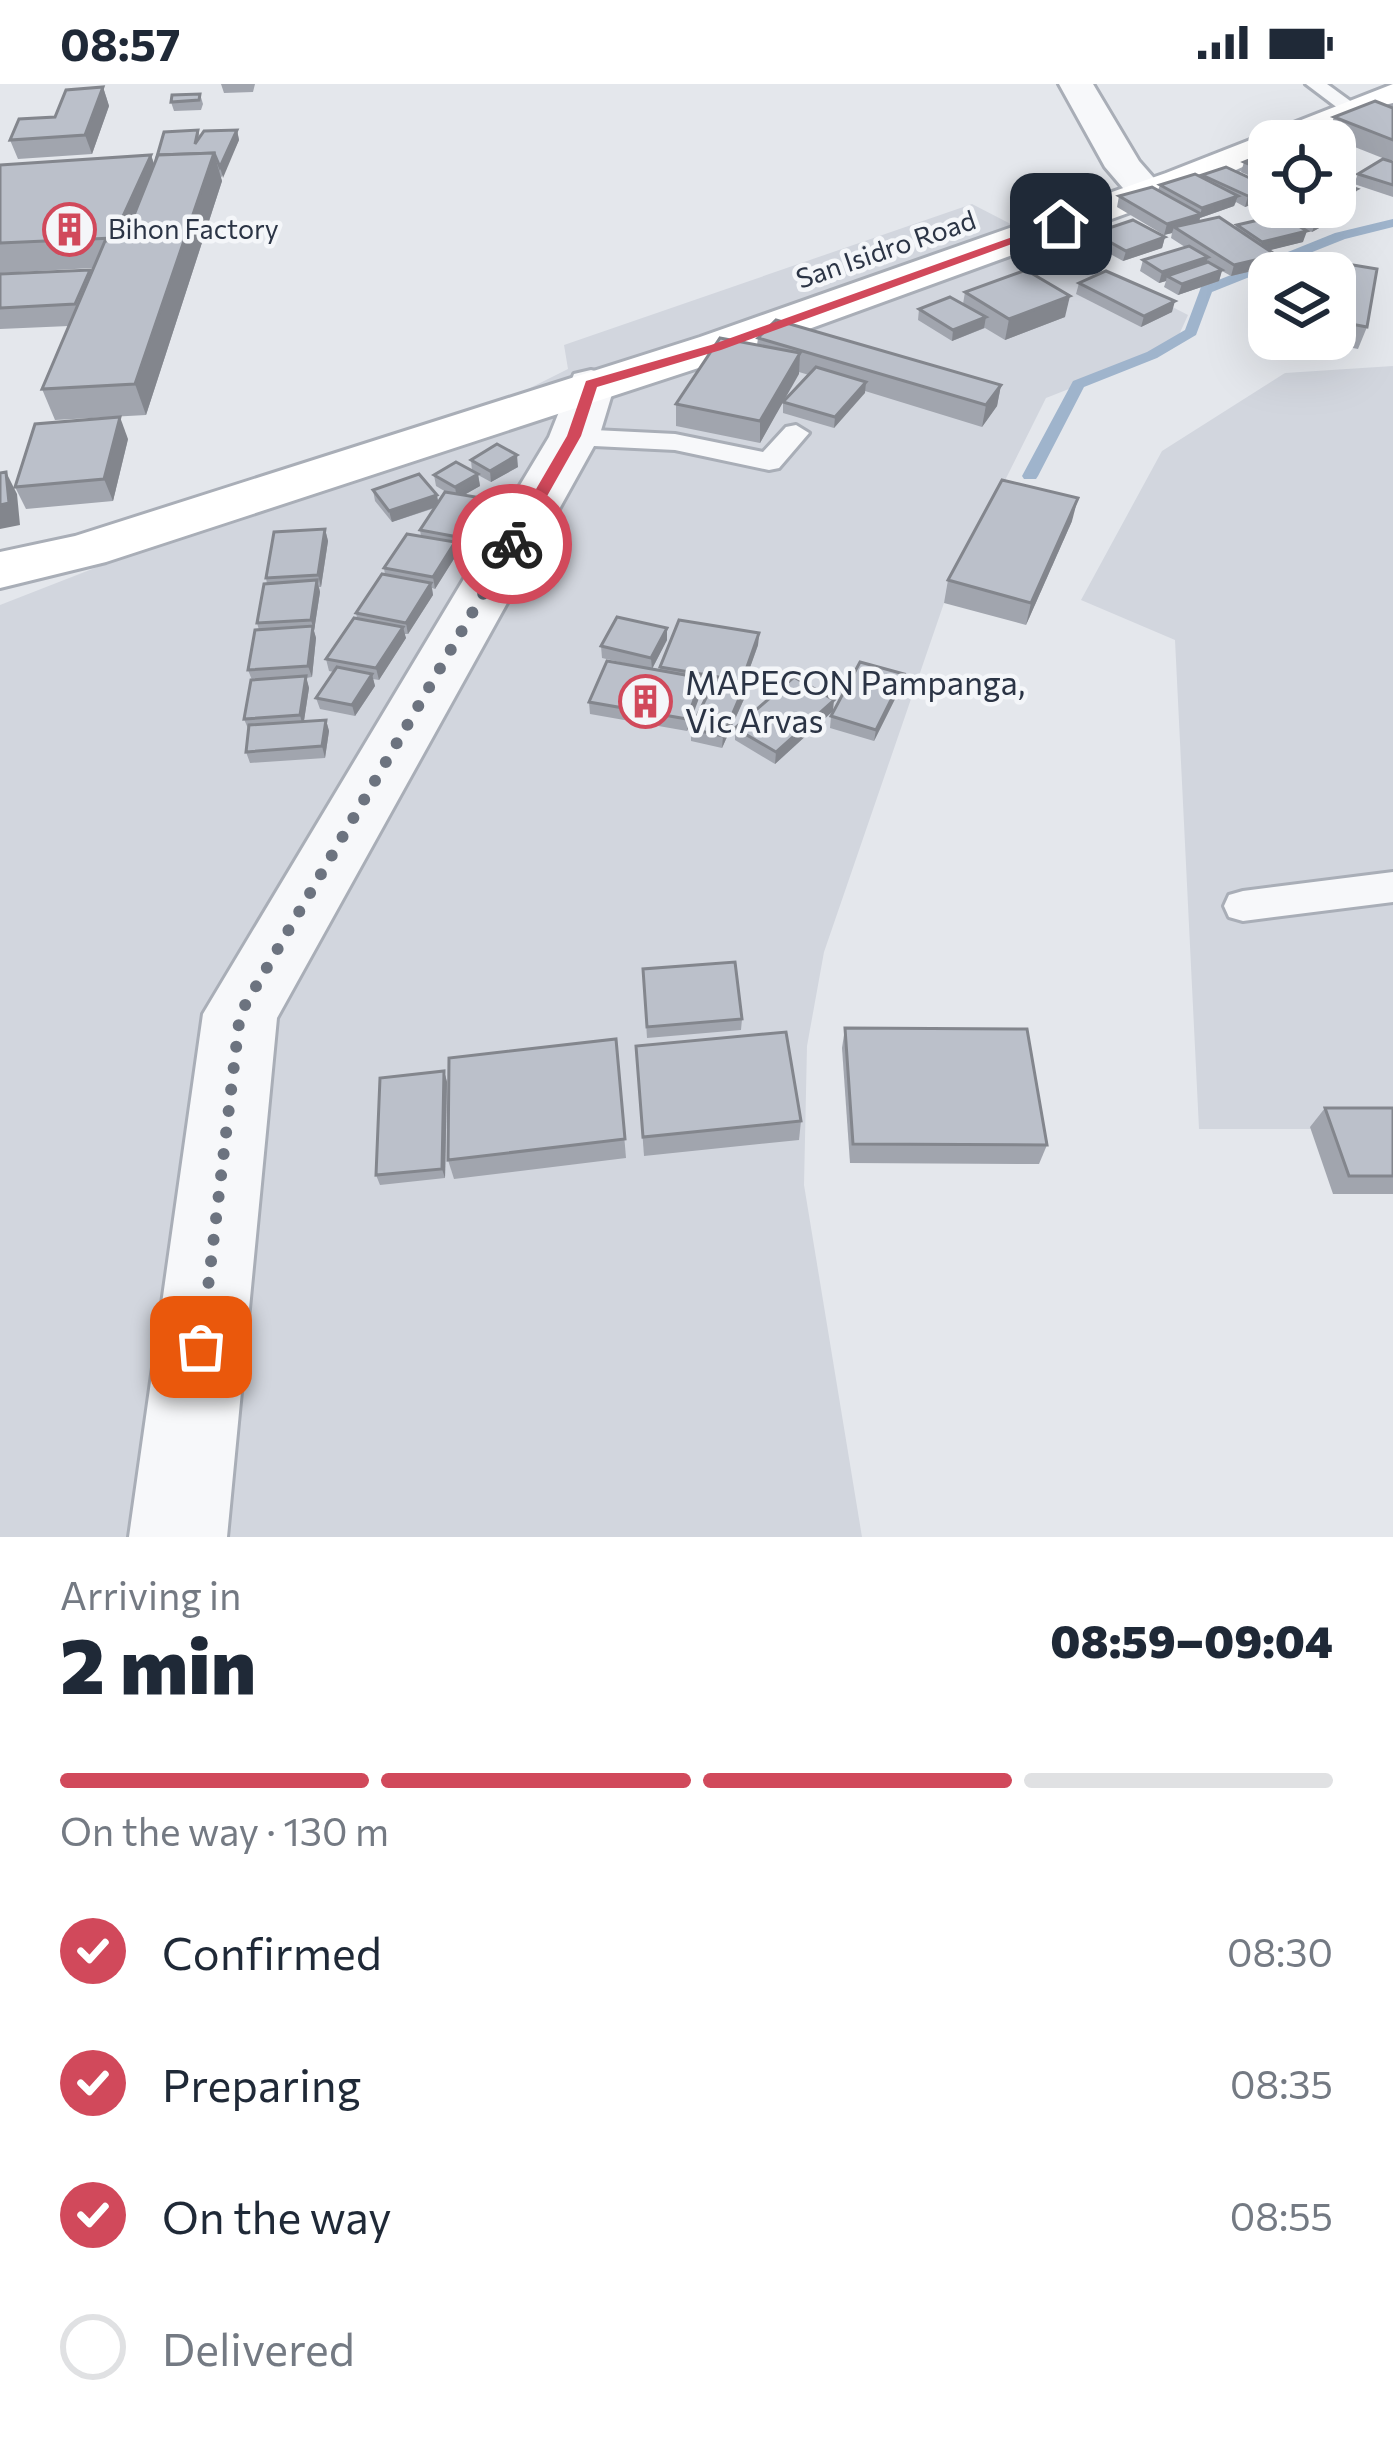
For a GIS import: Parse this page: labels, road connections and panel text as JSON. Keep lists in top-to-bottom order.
{
  "streets": {
    "main road": ["San Isidro Road"]
  },
  "places": {
    "building": ["Bihon Factory", "MAPECON Pampanga, Vic Arvas"]
  },
  "page": {
    "status": "08:57",
    "heading": ["2 min", "Arriving in", "08:59–09:04"],
    "bar": "On the way · 130 m",
    "list": [
      ["Confirmed", "08:30"],
      ["Preparing", "08:35"],
      ["On the way", "08:55"],
      "Delivered"
    ]
  }
}
